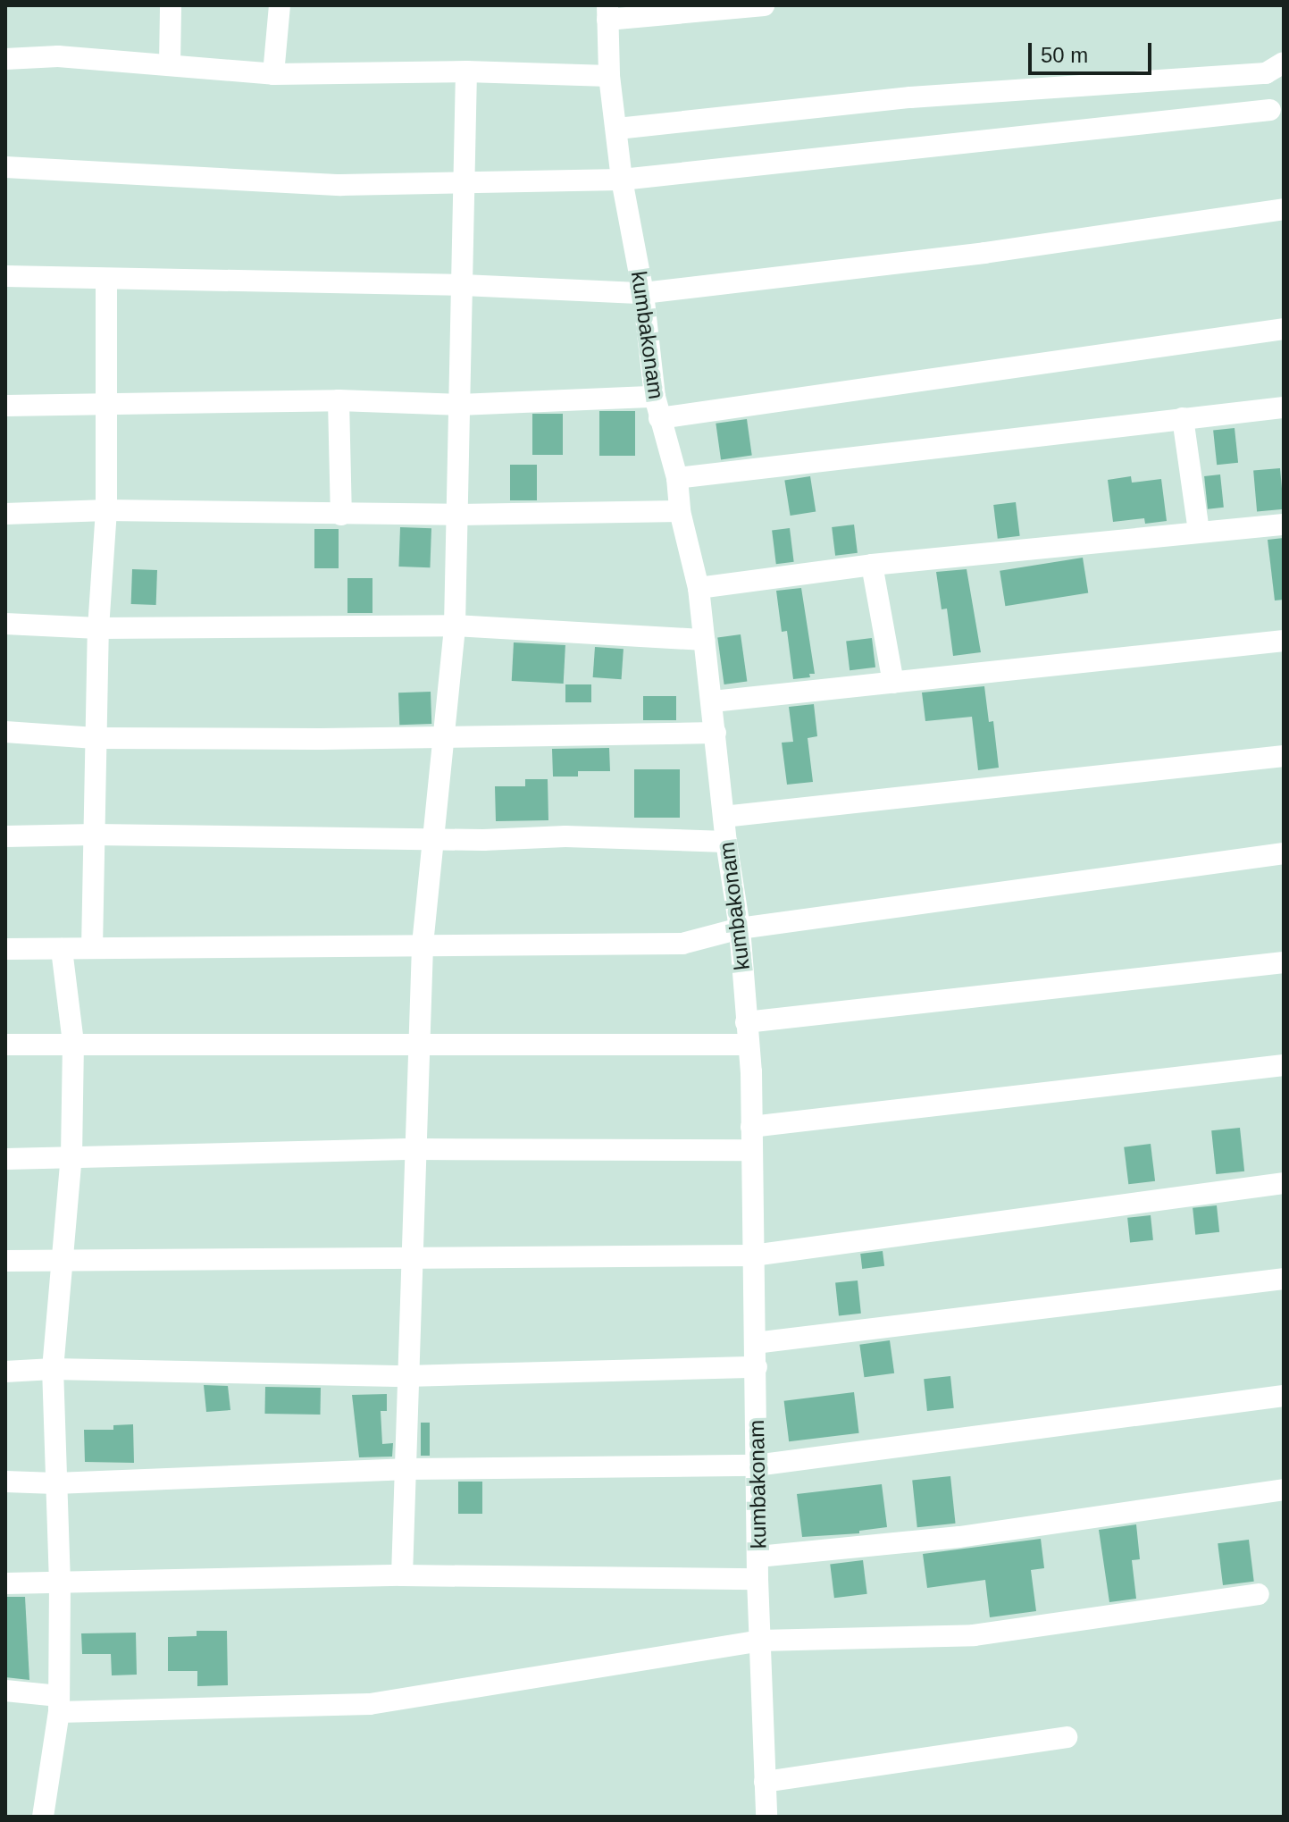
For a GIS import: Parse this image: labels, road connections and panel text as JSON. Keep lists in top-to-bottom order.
{
  "streets": {
    "street": ["kumbakonam"]
  },
  "scale_bar": "50 m"
}
